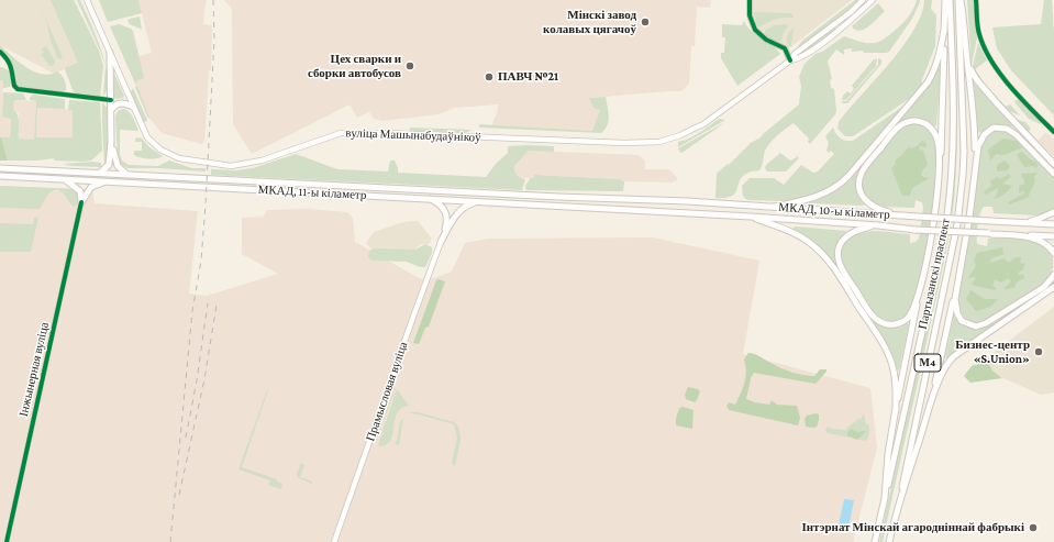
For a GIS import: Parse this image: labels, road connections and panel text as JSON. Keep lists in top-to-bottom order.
{
  "streets": {
    "main road": [
      "вуліца Машынабудаўнікоў",
      "МКАД, 11-ы кіламетр",
      "МКАД, 10-ы кіламетр",
      "Партызанскі праспект",
      "М4",
      "Прамысловая вуліца"
    ],
    "street": ["Інжынерная вуліца"]
  },
  "crossings": [
    ["МКАД, 11-ы кіламетр", "МКАД, 10-ы кіламетр"]
  ],
  "places": [
    "Мінскі завод колавых цягачоў",
    "Цех сварки и сборки автобусов",
    "ПАВЧ №21",
    "Бизнес-центр «S.Union»",
    "Інтэрнат Мінскай агародніннай фабрыкі"
  ]
}
